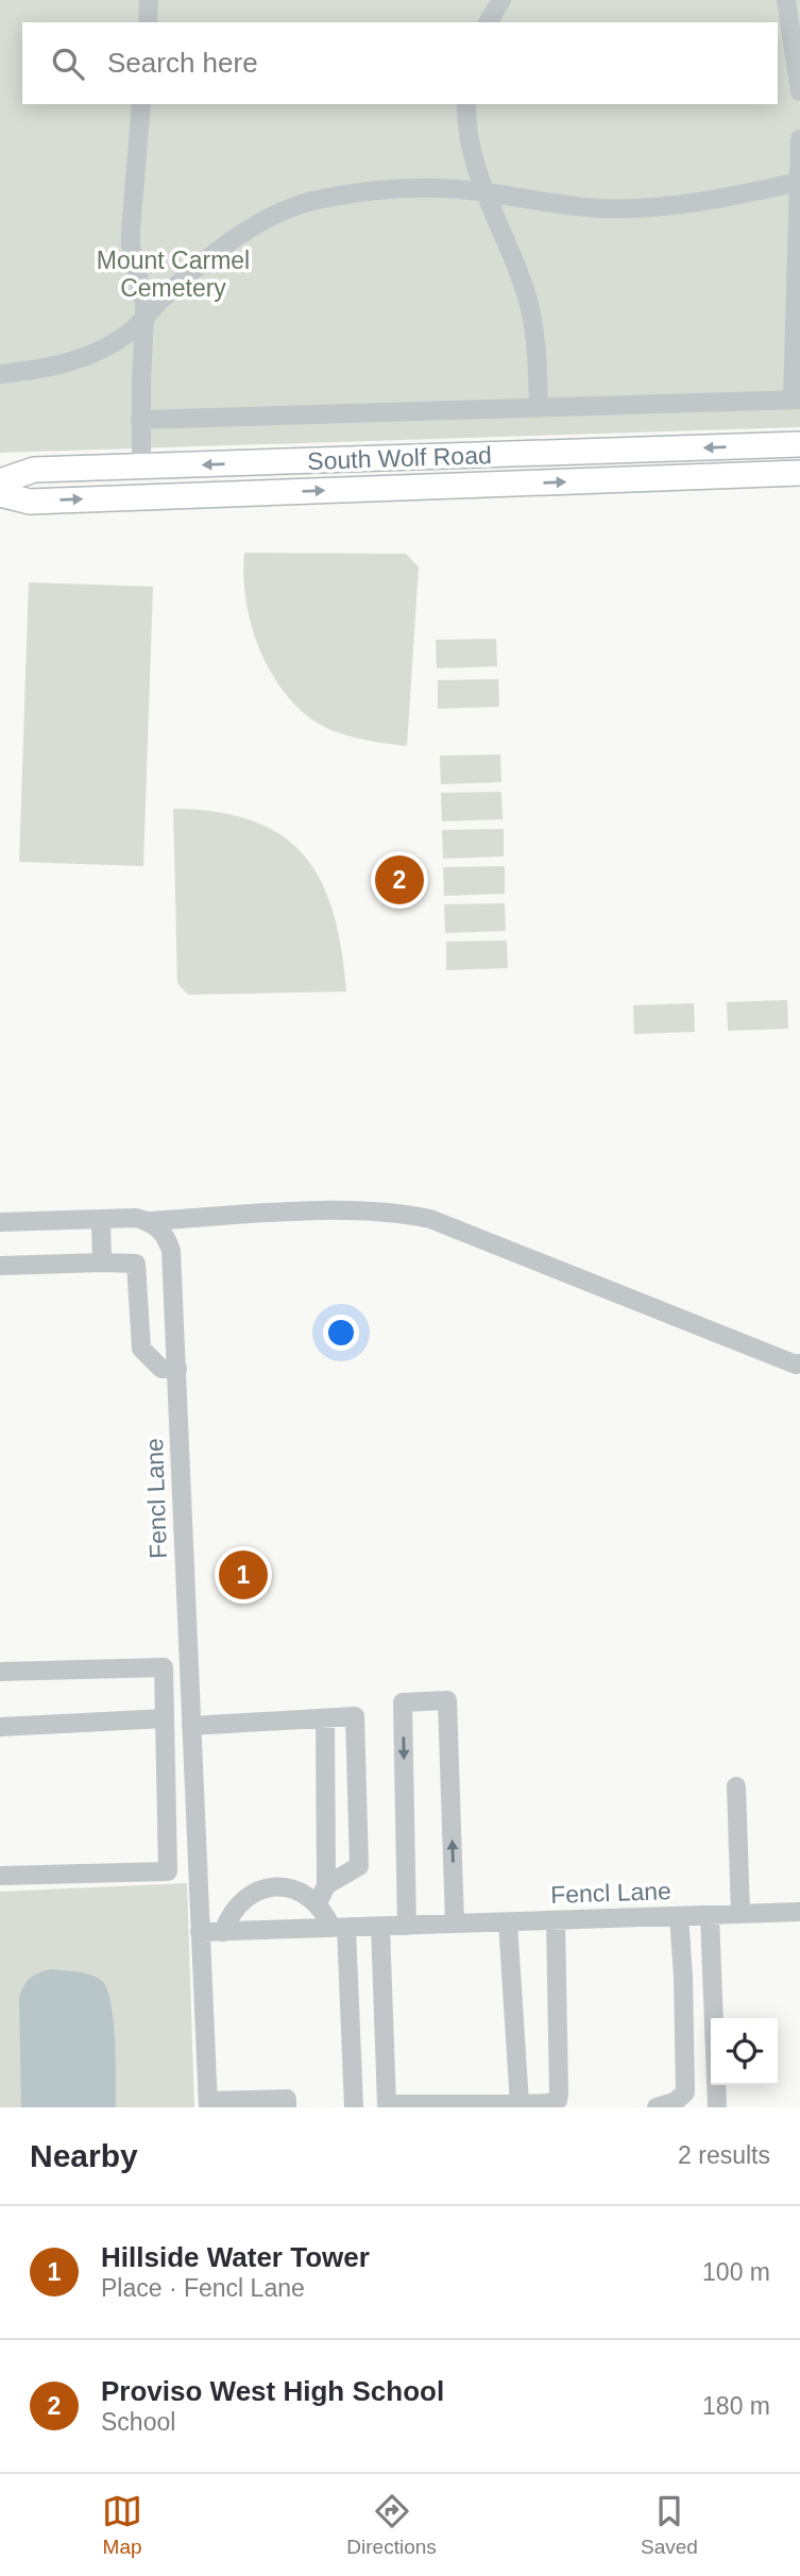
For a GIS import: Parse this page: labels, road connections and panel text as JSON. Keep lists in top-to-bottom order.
{
  "streets": {
    "main road": ["South Wolf Road"],
    "street": ["Fencl Lane"]
  },
  "parks": ["Mount Carmel Cemetery"],
  "page": {
    "search": "Search here",
    "pins": ["2", "1"],
    "heading": ["Nearby", "2 results"],
    "list": [
      {
        "mark": "1",
        "name": "Hillside Water Tower",
        "note": "Place · Fencl Lane",
        "value": "100 m"
      },
      {
        "mark": "2",
        "name": "Proviso West High School",
        "note": "School",
        "value": "180 m"
      }
    ],
    "nav": ["Map", "Directions", "Saved"]
  }
}
